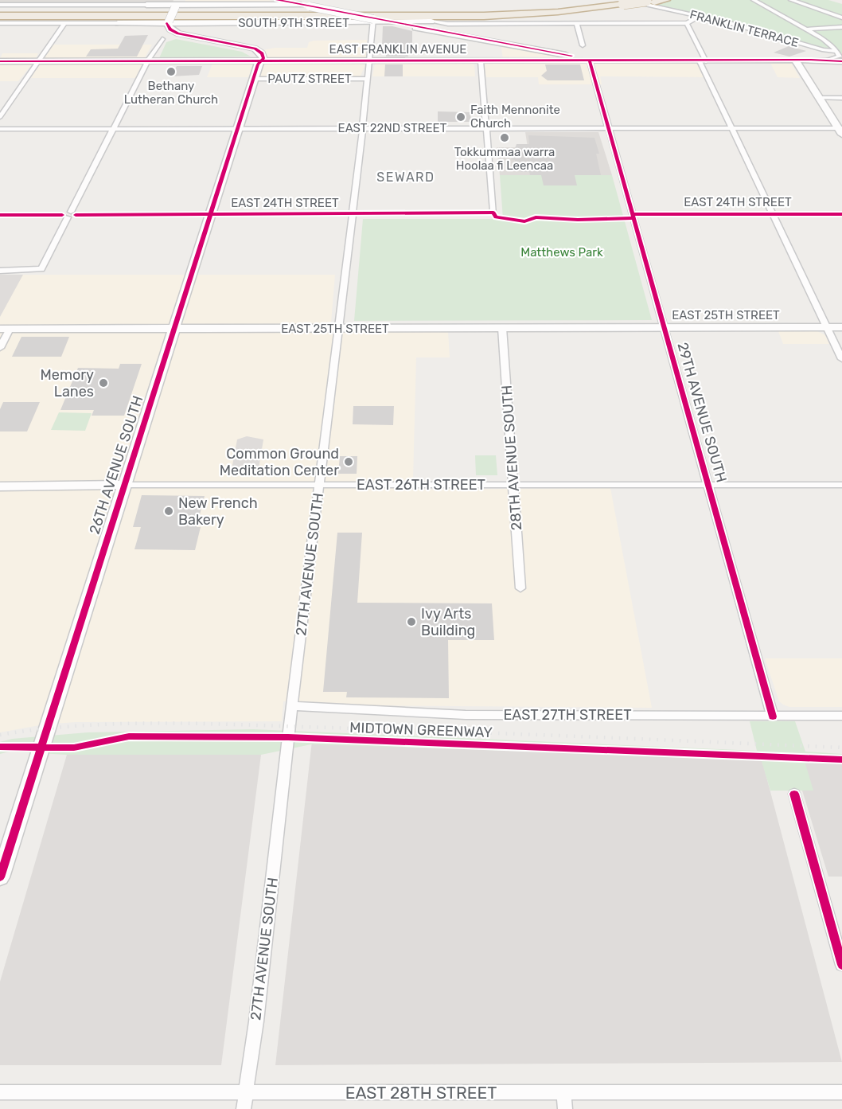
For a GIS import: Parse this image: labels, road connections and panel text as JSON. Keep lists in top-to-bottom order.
{
  "streets": {
    "street": [
      "SOUTH 9TH STREET",
      "FRANKLIN TERRACE",
      "EAST FRANKLIN AVENUE",
      "PAUTZ STREET",
      "EAST 22ND STREET",
      "EAST 24TH STREET",
      "EAST 25TH STREET",
      "29TH AVENUE SOUTH",
      "28TH AVENUE SOUTH",
      "26TH AVENUE SOUTH",
      "EAST 26TH STREET",
      "27TH AVENUE SOUTH",
      "EAST 27TH STREET",
      "EAST 28TH STREET"
    ],
    "cycle path": ["MIDTOWN GREENWAY"]
  },
  "crossings": [
    ["SOUTH 9TH STREET", "FRANKLIN TERRACE"],
    ["SOUTH 9TH STREET", "27TH AVENUE SOUTH"],
    ["EAST FRANKLIN AVENUE", "29TH AVENUE SOUTH"],
    ["EAST FRANKLIN AVENUE", "26TH AVENUE SOUTH"],
    ["EAST FRANKLIN AVENUE", "27TH AVENUE SOUTH"],
    ["PAUTZ STREET", "26TH AVENUE SOUTH"],
    ["PAUTZ STREET", "27TH AVENUE SOUTH"],
    ["EAST 22ND STREET", "EAST 24TH STREET"],
    ["EAST 22ND STREET", "29TH AVENUE SOUTH"],
    ["EAST 22ND STREET", "26TH AVENUE SOUTH"],
    ["EAST 22ND STREET", "27TH AVENUE SOUTH"],
    ["EAST 24TH STREET", "29TH AVENUE SOUTH"],
    ["EAST 24TH STREET", "26TH AVENUE SOUTH"],
    ["EAST 24TH STREET", "27TH AVENUE SOUTH"],
    ["EAST 25TH STREET", "29TH AVENUE SOUTH"],
    ["EAST 25TH STREET", "28TH AVENUE SOUTH"],
    ["EAST 25TH STREET", "26TH AVENUE SOUTH"],
    ["EAST 25TH STREET", "27TH AVENUE SOUTH"],
    ["29TH AVENUE SOUTH", "EAST 26TH STREET"],
    ["29TH AVENUE SOUTH", "EAST 27TH STREET"],
    ["28TH AVENUE SOUTH", "EAST 26TH STREET"],
    ["26TH AVENUE SOUTH", "EAST 26TH STREET"],
    ["EAST 26TH STREET", "27TH AVENUE SOUTH"],
    ["27TH AVENUE SOUTH", "EAST 27TH STREET"],
    ["27TH AVENUE SOUTH", "EAST 28TH STREET"]
  ],
  "districts": ["SEWARD"],
  "parks": ["Matthews Park"],
  "places": [
    "Bethany Lutheran Church",
    "Faith Mennonite Church",
    "Tokkummaa warra Hoolaa fi Leencaa",
    "Memory Lanes",
    "Common Ground Meditation Center",
    "New French Bakery",
    "Ivy Arts Building"
  ]
}
